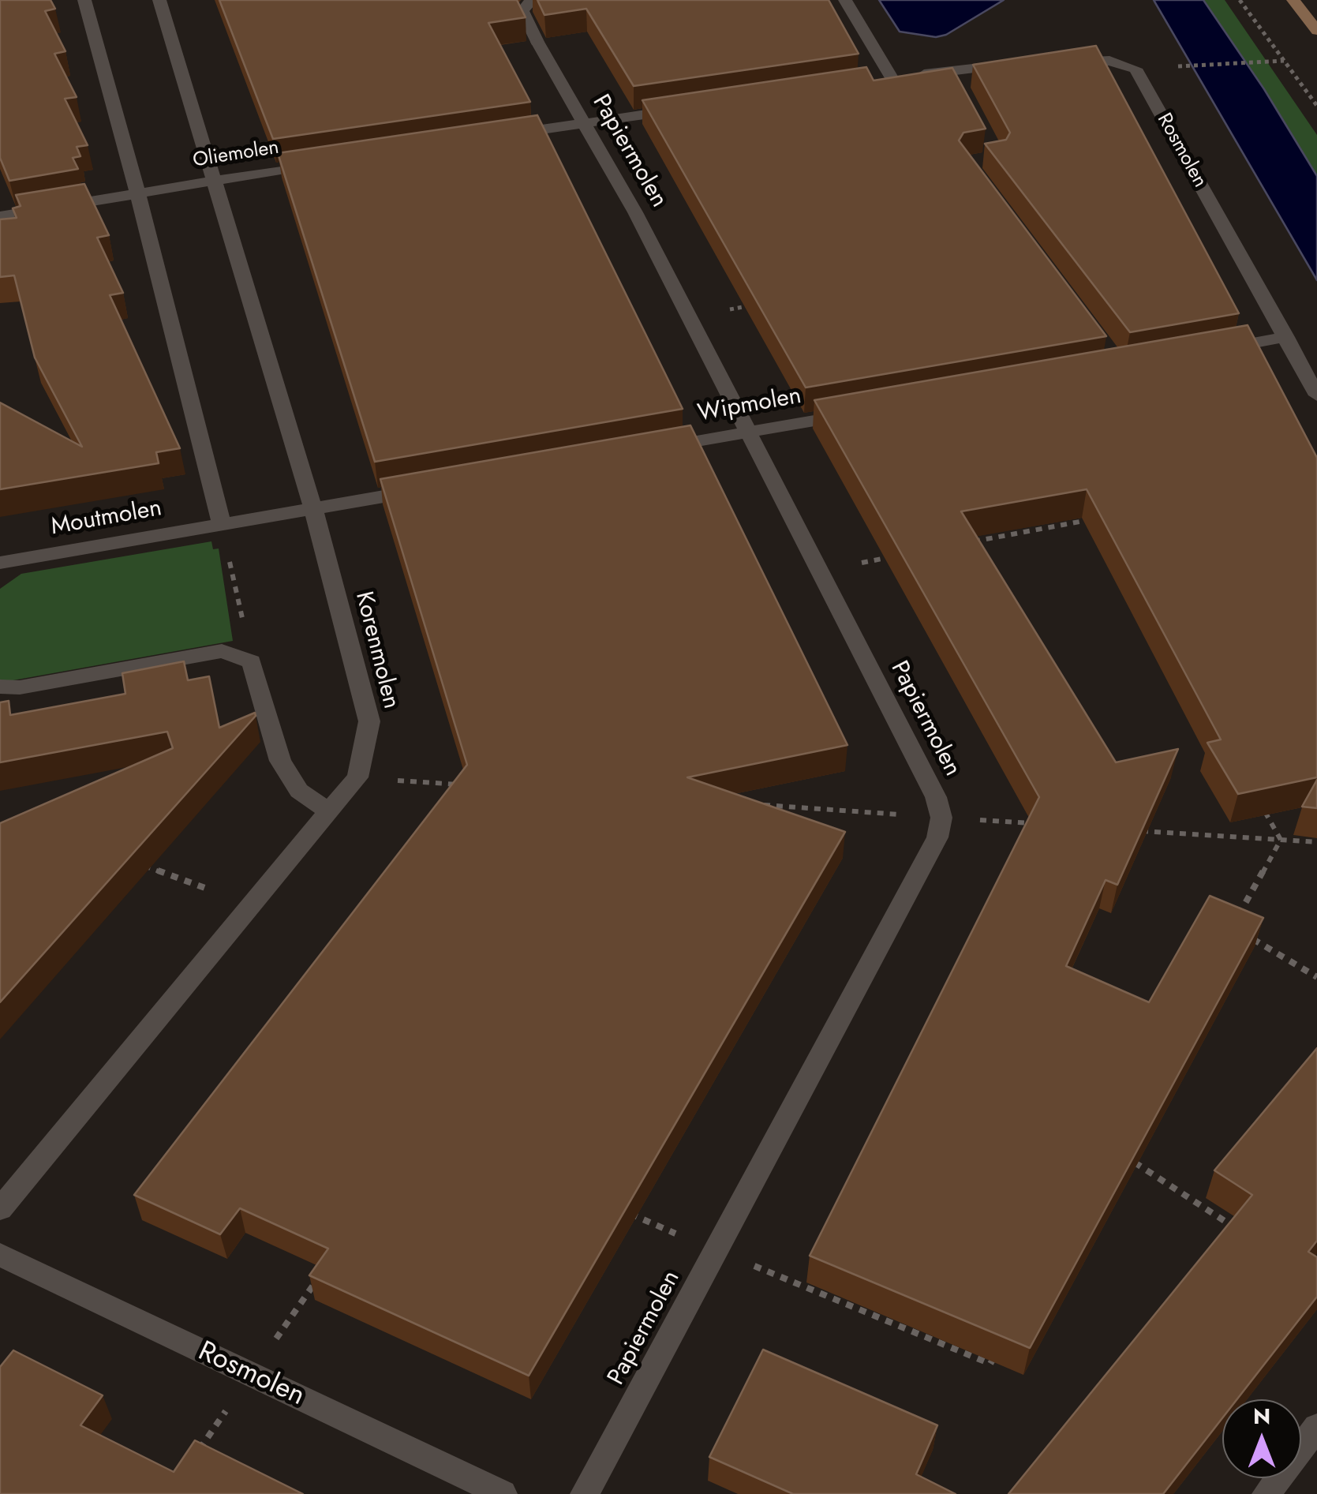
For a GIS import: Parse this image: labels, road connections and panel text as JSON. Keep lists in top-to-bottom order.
{
  "streets": {
    "street": [
      "Rosmolen",
      "Papiermolen",
      "Oliemolen",
      "Wipmolen",
      "Moutmolen",
      "Korenmolen"
    ]
  },
  "crossings": [
    ["Papiermolen", "Wipmolen"],
    ["Oliemolen", "Korenmolen"]
  ],
  "north": "top"
}
